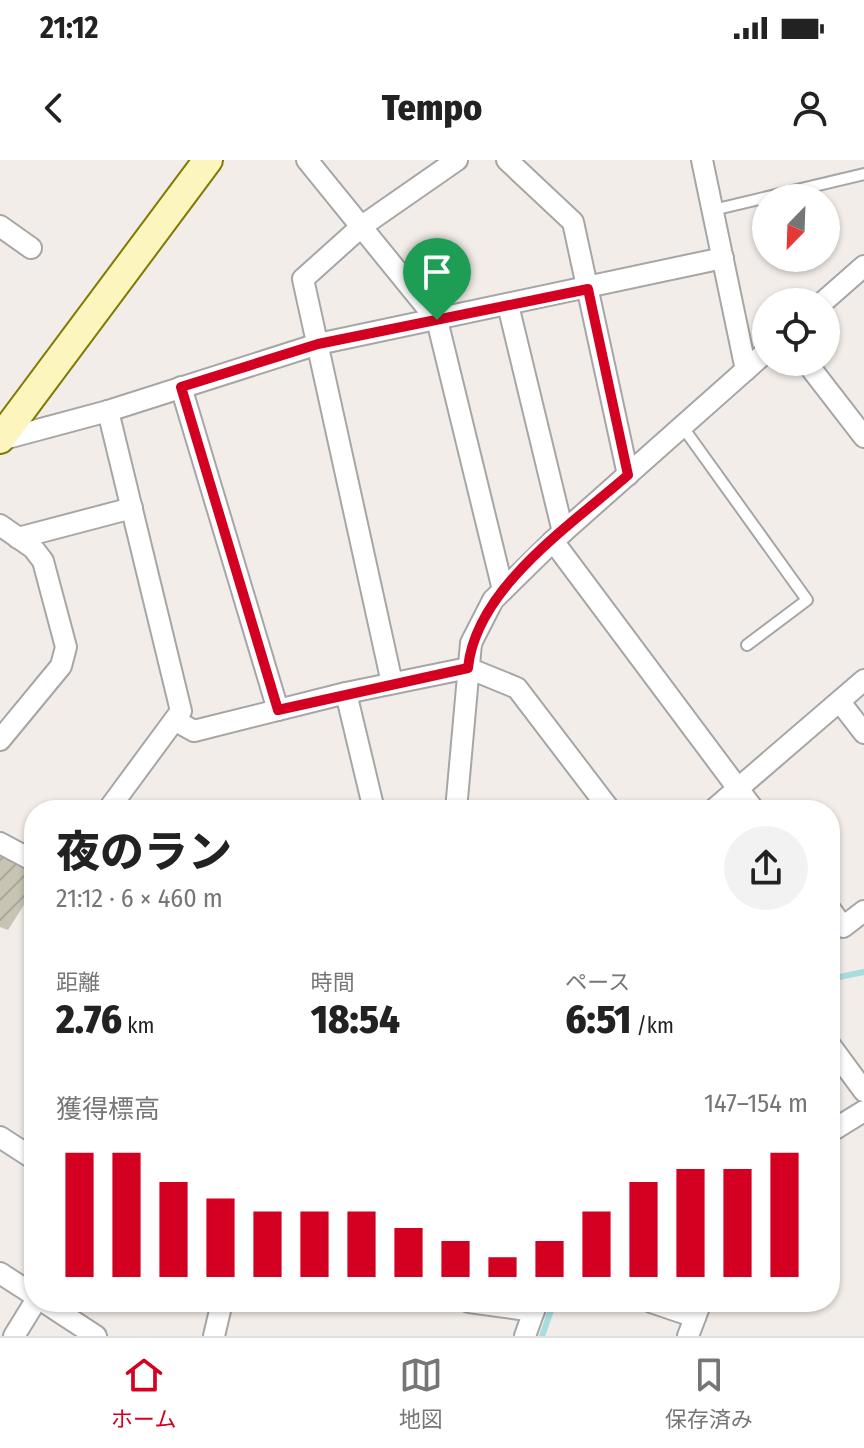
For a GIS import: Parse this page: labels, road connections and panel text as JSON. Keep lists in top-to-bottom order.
{
  "north": "bottom left",
  "page": {
    "status": "21:12",
    "header": "Tempo",
    "heading": ["夜のラン", "21:12 · 6 × 460 m"],
    "stats": [
      ["距離", "2.76 km"],
      ["時間", "18:54"],
      ["ペース", "6:51 /km"]
    ],
    "chart": ["獲得標高", "147–154 m"],
    "tabs": ["ホーム", "地図", "保存済み"]
  }
}
